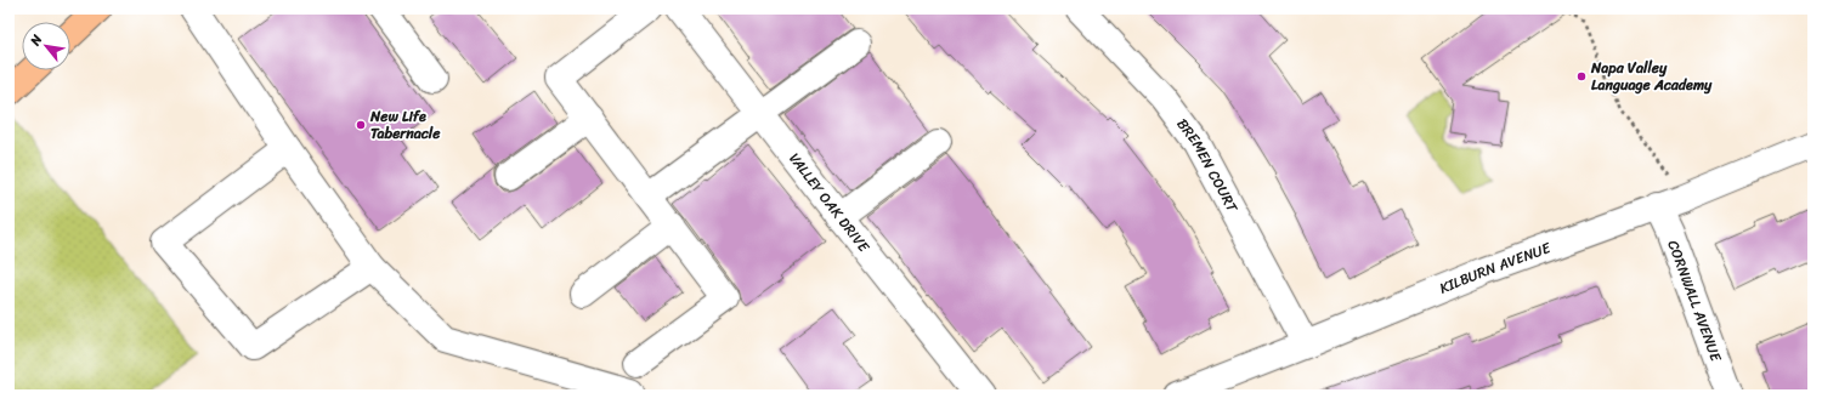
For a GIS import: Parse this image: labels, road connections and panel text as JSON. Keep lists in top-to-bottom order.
{
  "streets": {
    "street": [
      "BREMEN COURT",
      "VALLEY OAK DRIVE",
      "KILBURN AVENUE",
      "CORNWALL AVENUE"
    ]
  },
  "crossings": [
    ["BREMEN COURT", "KILBURN AVENUE"],
    ["KILBURN AVENUE", "CORNWALL AVENUE"]
  ],
  "places": ["Napa Valley Language Academy", "New Life Tabernacle"],
  "north": "top left"
}
